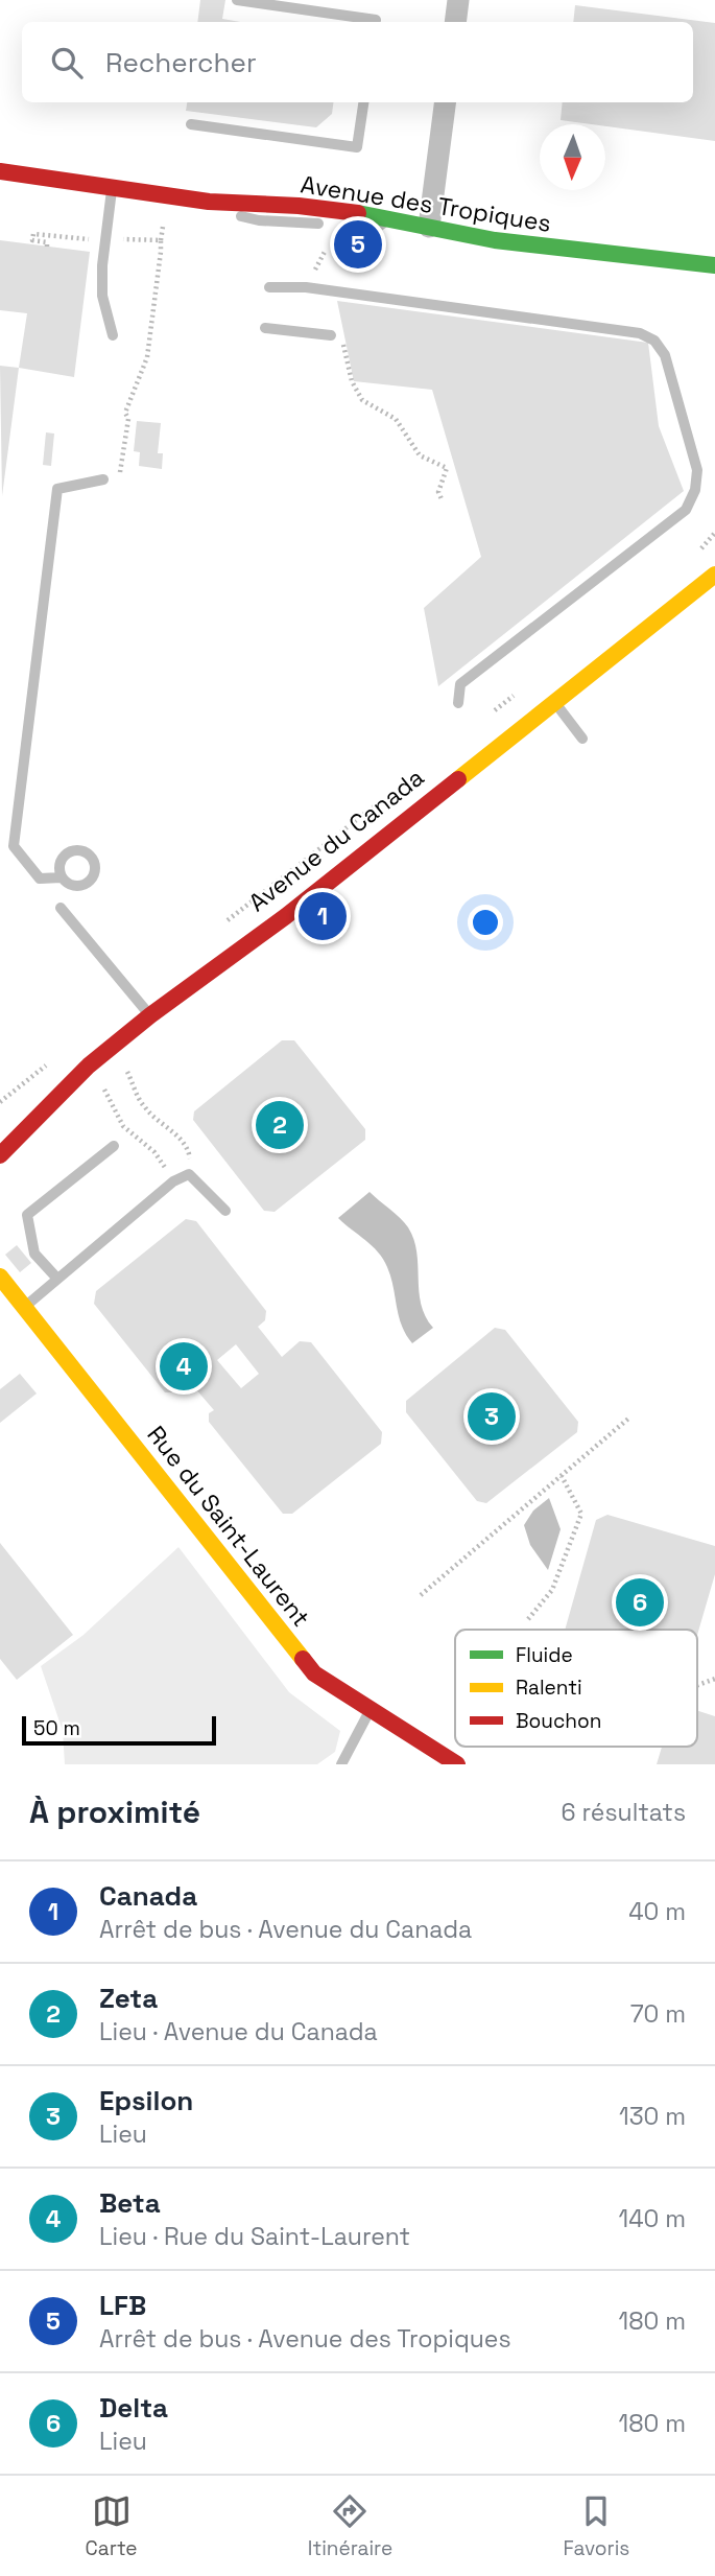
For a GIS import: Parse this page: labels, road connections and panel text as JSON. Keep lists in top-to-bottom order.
{
  "streets": {
    "street": ["Avenue des Tropiques", "Avenue du Canada", "Rue du Saint-Laurent"]
  },
  "legend": ["Fluide", "Ralenti", "Bouchon"],
  "scale_bar": "50 m",
  "north": "bottom",
  "page": {
    "search": "Rechercher",
    "pins": [
      "5",
      "1",
      "2",
      "4",
      "3",
      "6"
    ],
    "scale": "50 m",
    "heading": ["À proximité", "6 résultats"],
    "list": [
      {
        "mark": "1",
        "name": "Canada",
        "note": "Arrêt de bus · Avenue du Canada",
        "value": "40 m"
      },
      {
        "mark": "2",
        "name": "Zeta",
        "note": "Lieu · Avenue du Canada",
        "value": "70 m"
      },
      {
        "mark": "3",
        "name": "Epsilon",
        "note": "Lieu",
        "value": "130 m"
      },
      {
        "mark": "4",
        "name": "Beta",
        "note": "Lieu · Rue du Saint-Laurent",
        "value": "140 m"
      },
      {
        "mark": "5",
        "name": "LFB",
        "note": "Arrêt de bus · Avenue des Tropiques",
        "value": "180 m"
      },
      {
        "mark": "6",
        "name": "Delta",
        "note": "Lieu",
        "value": "180 m"
      }
    ],
    "nav": ["Carte", "Itinéraire", "Favoris"]
  }
}
